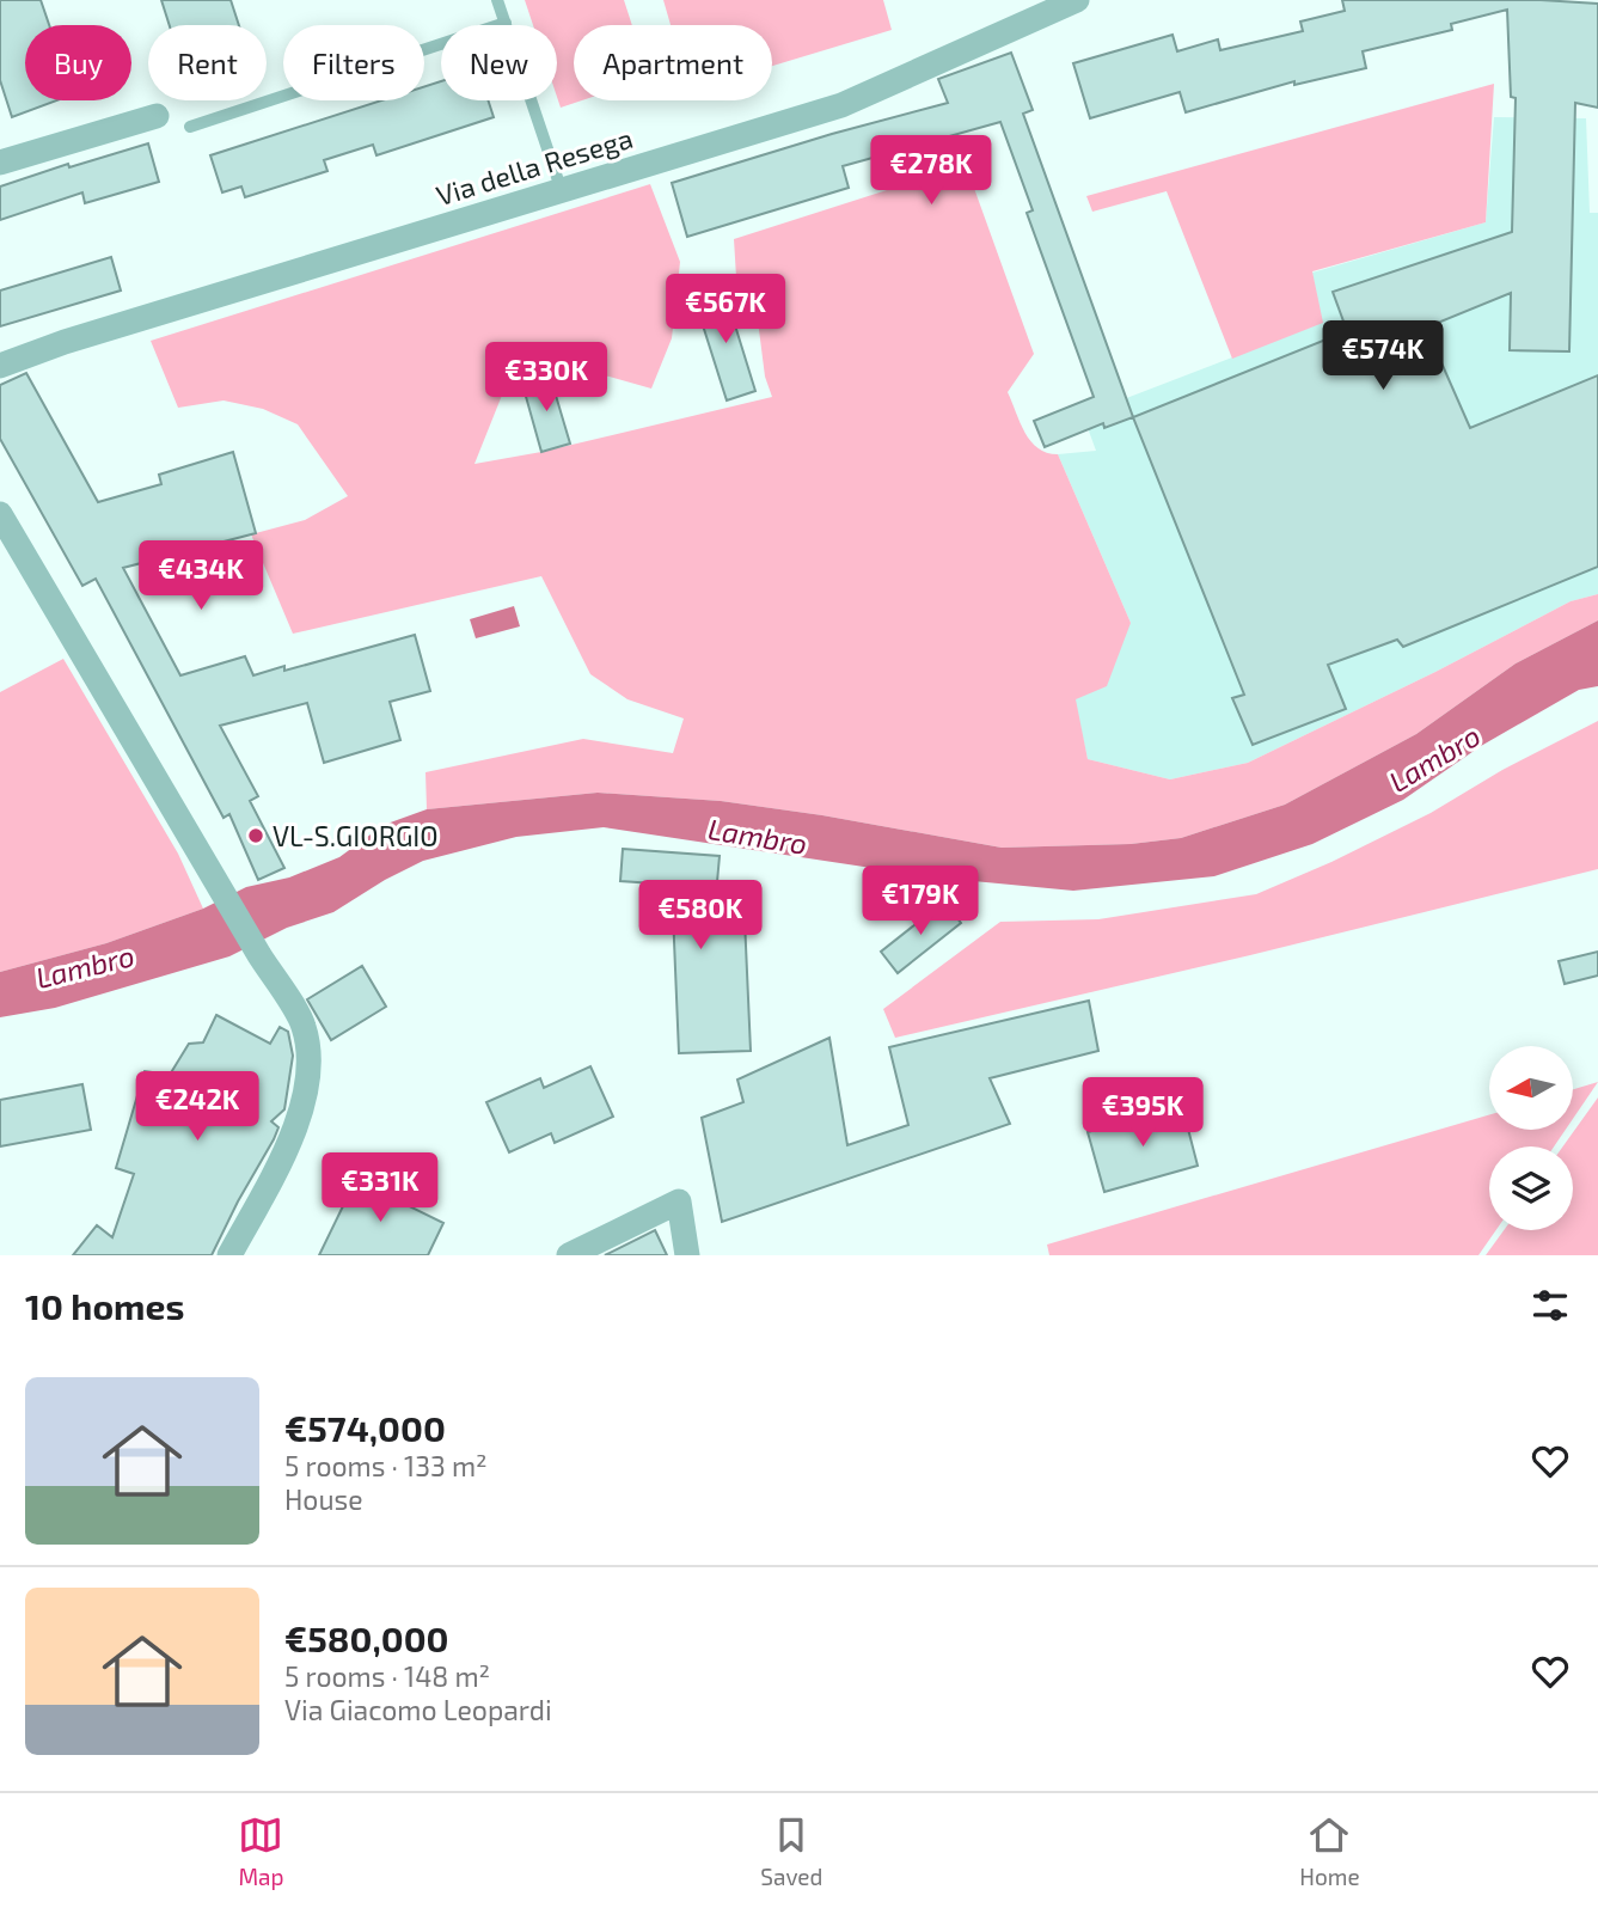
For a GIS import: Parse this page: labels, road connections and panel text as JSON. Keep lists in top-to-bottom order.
{
  "streets": {
    "street": ["Via della Resega"]
  },
  "water": ["Lambro"],
  "places": ["VL-S.GIORGIO"],
  "north": "left",
  "page": {
    "chip": [
      "Buy",
      "Rent",
      "Filters",
      "New",
      "Apartment"
    ],
    "price": [
      "€278K",
      "€567K",
      "€574K",
      "€330K",
      "€434K",
      "€179K",
      "€580K",
      "€242K",
      "€395K",
      "€331K"
    ],
    "heading": "10 homes",
    "list": [
      {
        "name": "€574,000",
        "note": "5 rooms · 133 m² · House"
      },
      {
        "name": "€580,000",
        "note": "5 rooms · 148 m² · Via Giacomo Leopardi"
      }
    ],
    "tabs": ["Map", "Saved", "Home"]
  }
}
